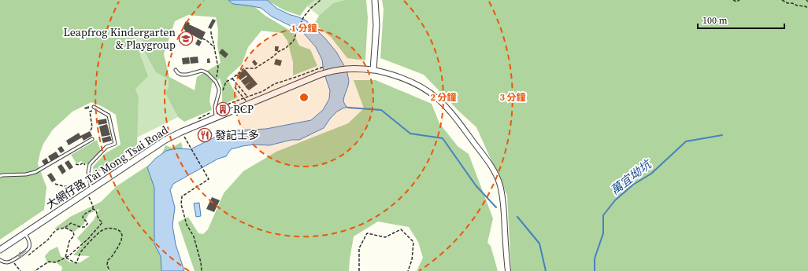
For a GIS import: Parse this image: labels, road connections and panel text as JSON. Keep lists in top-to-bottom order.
{
  "streets": {
    "street": ["大網仔路 Tai Mong Tsai Road"]
  },
  "water": ["萬宜坳坑"],
  "places": {
    "school or university": ["Leapfrog Kindergarten & Playgroup"],
    "building": ["RCP"],
    "restaurant": ["發記士多"]
  },
  "scale_bar": "100 m",
  "rings": ["1 分鐘", "2 分鐘", "3 分鐘"]
}
